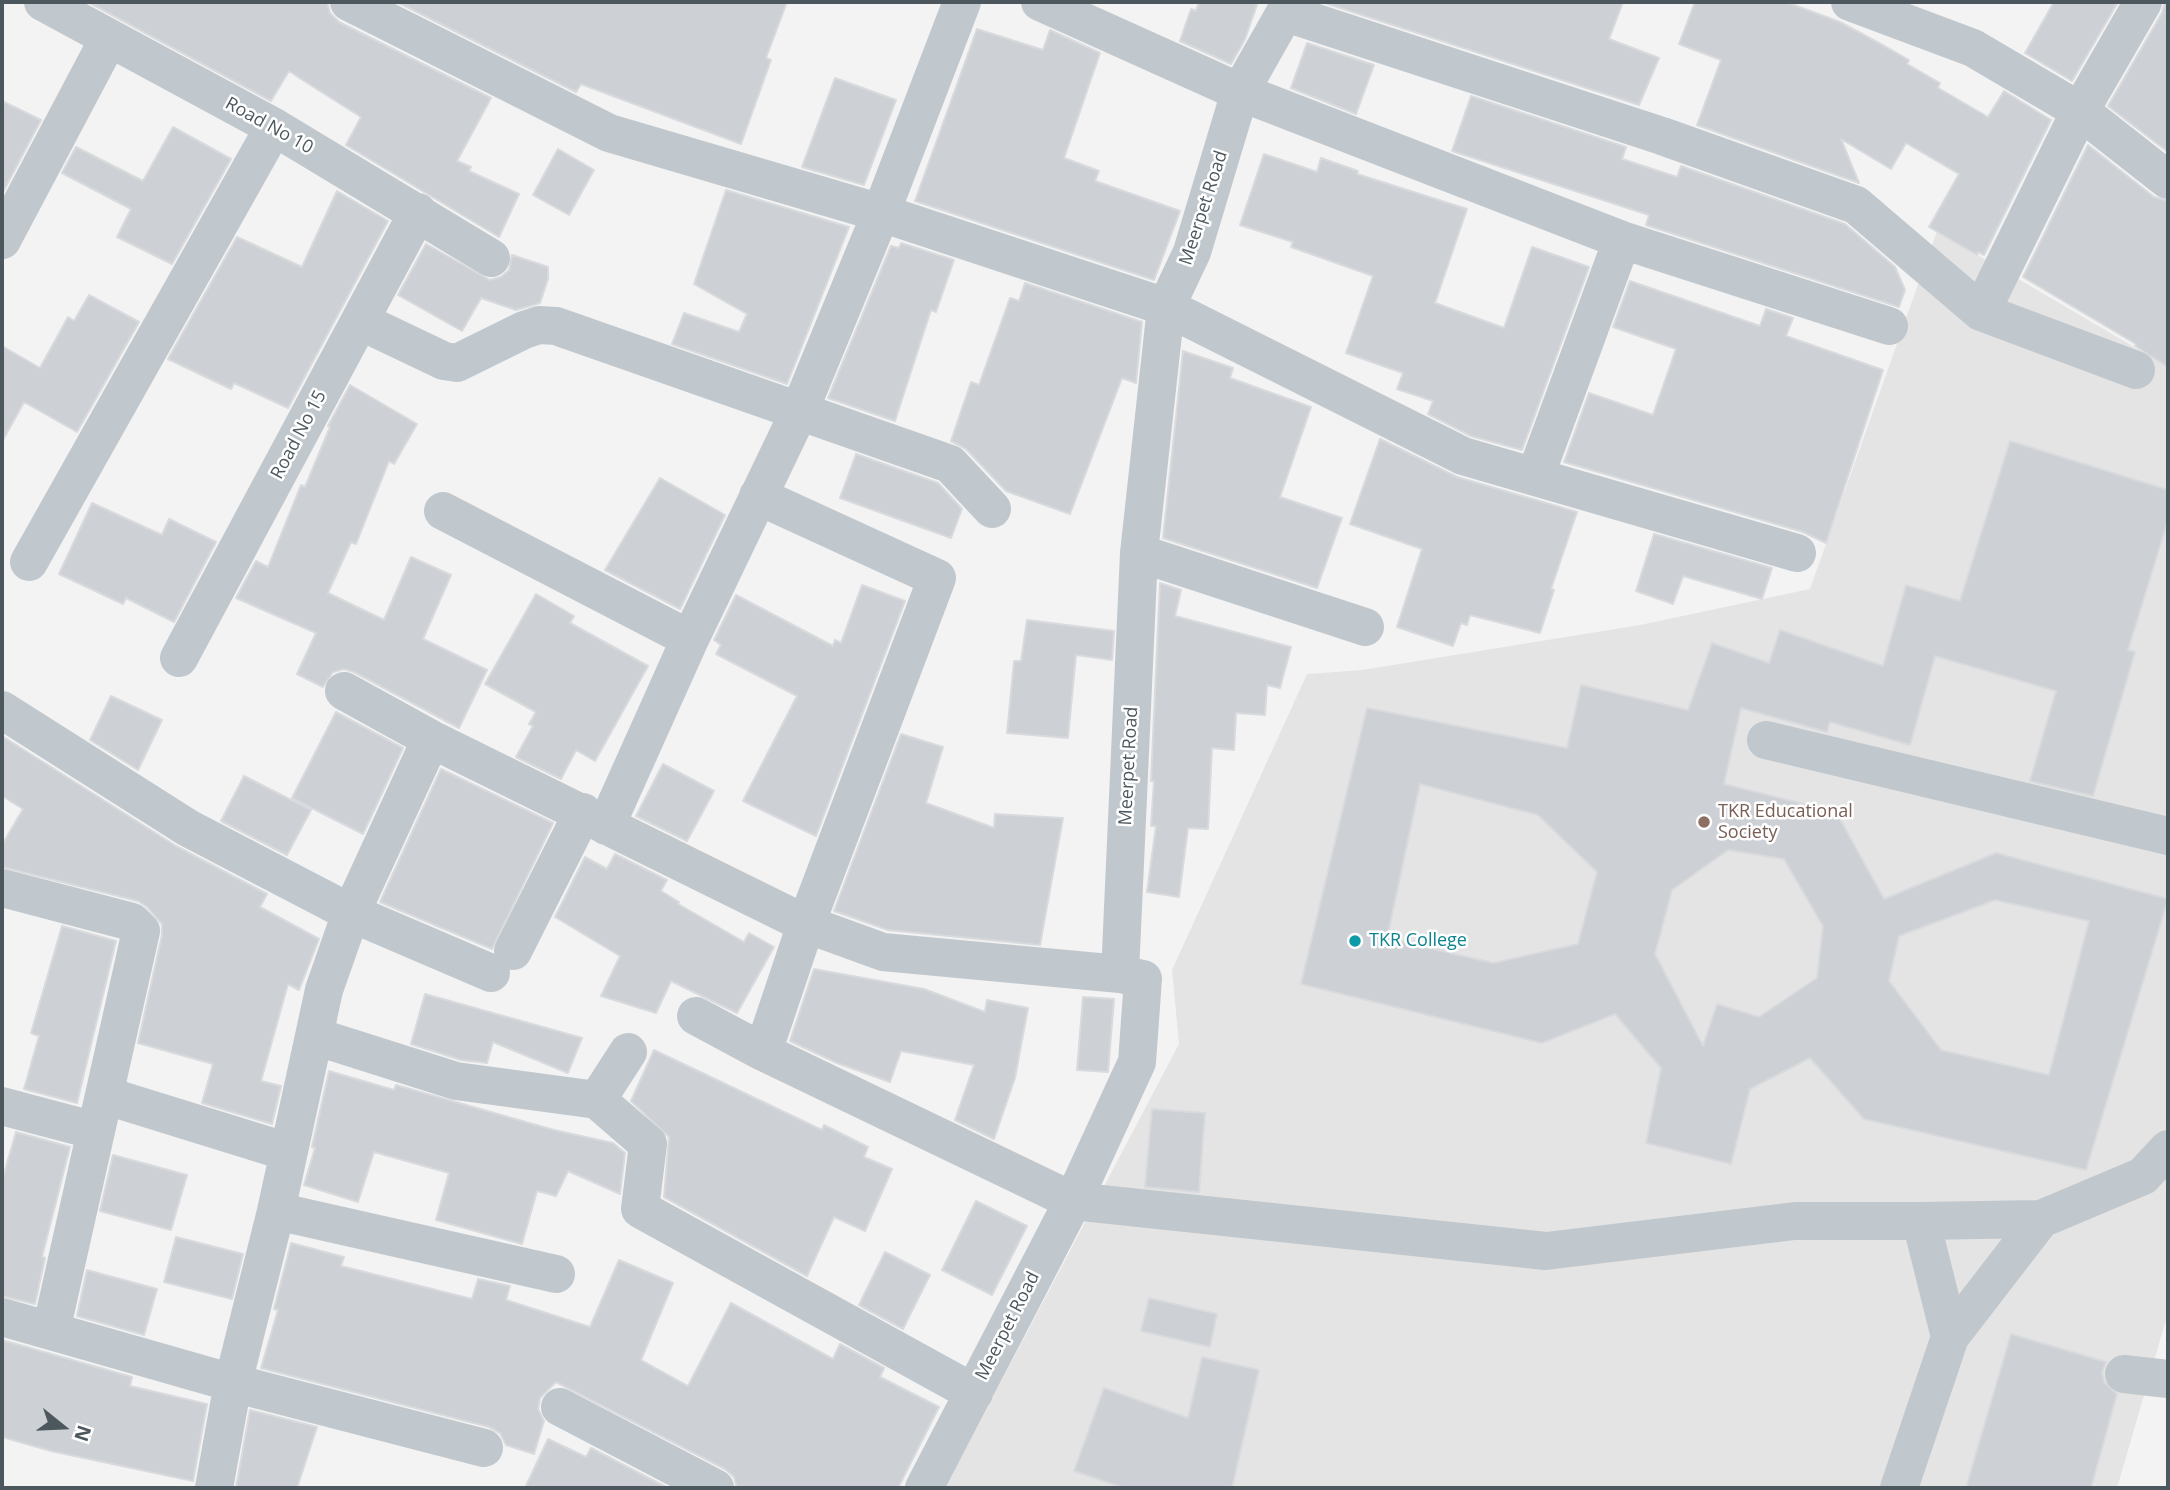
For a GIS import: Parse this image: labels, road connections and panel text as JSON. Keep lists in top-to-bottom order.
{
  "streets": {
    "street": ["Road No 10", "Meerpet Road", "Road No 15"]
  },
  "crossings": [
    ["Road No 10", "Road No 15"]
  ],
  "places": ["TKR Educational Society", "TKR College"],
  "north": "right"
}
